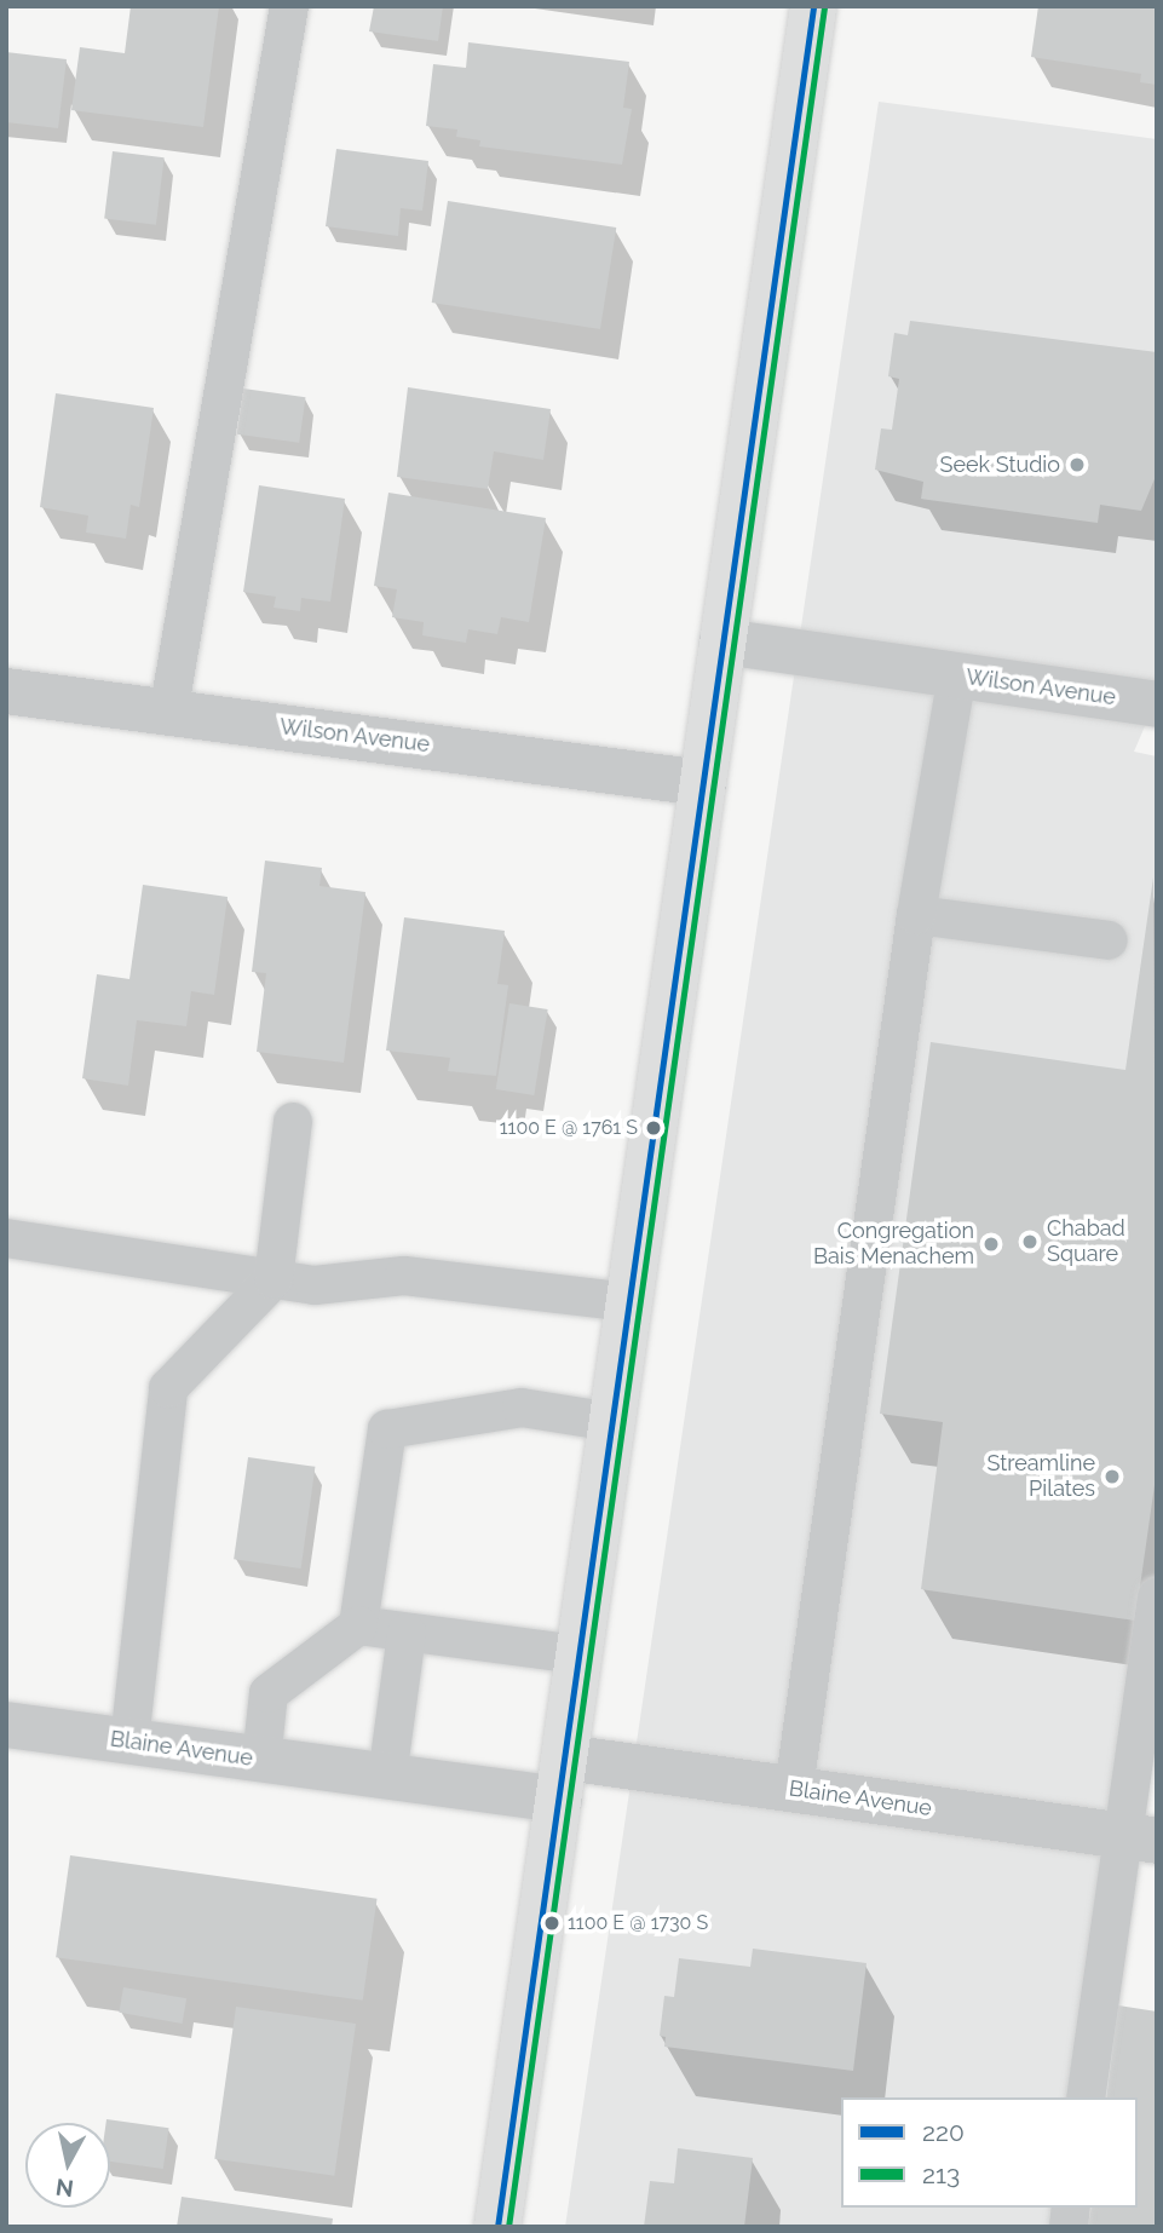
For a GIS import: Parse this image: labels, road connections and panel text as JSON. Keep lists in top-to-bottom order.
{
  "streets": {
    "street": ["Wilson Avenue", "Blaine Avenue"]
  },
  "places": [
    "Seek Studio",
    "1100 E @ 1761 S",
    "Chabad Square",
    "Congregation Bais Menachem",
    "Streamline Pilates",
    "1100 E @ 1730 S"
  ],
  "lines": ["transit line 220", "transit line 213"],
  "legend": ["220", "213"],
  "north": "bottom"
}
